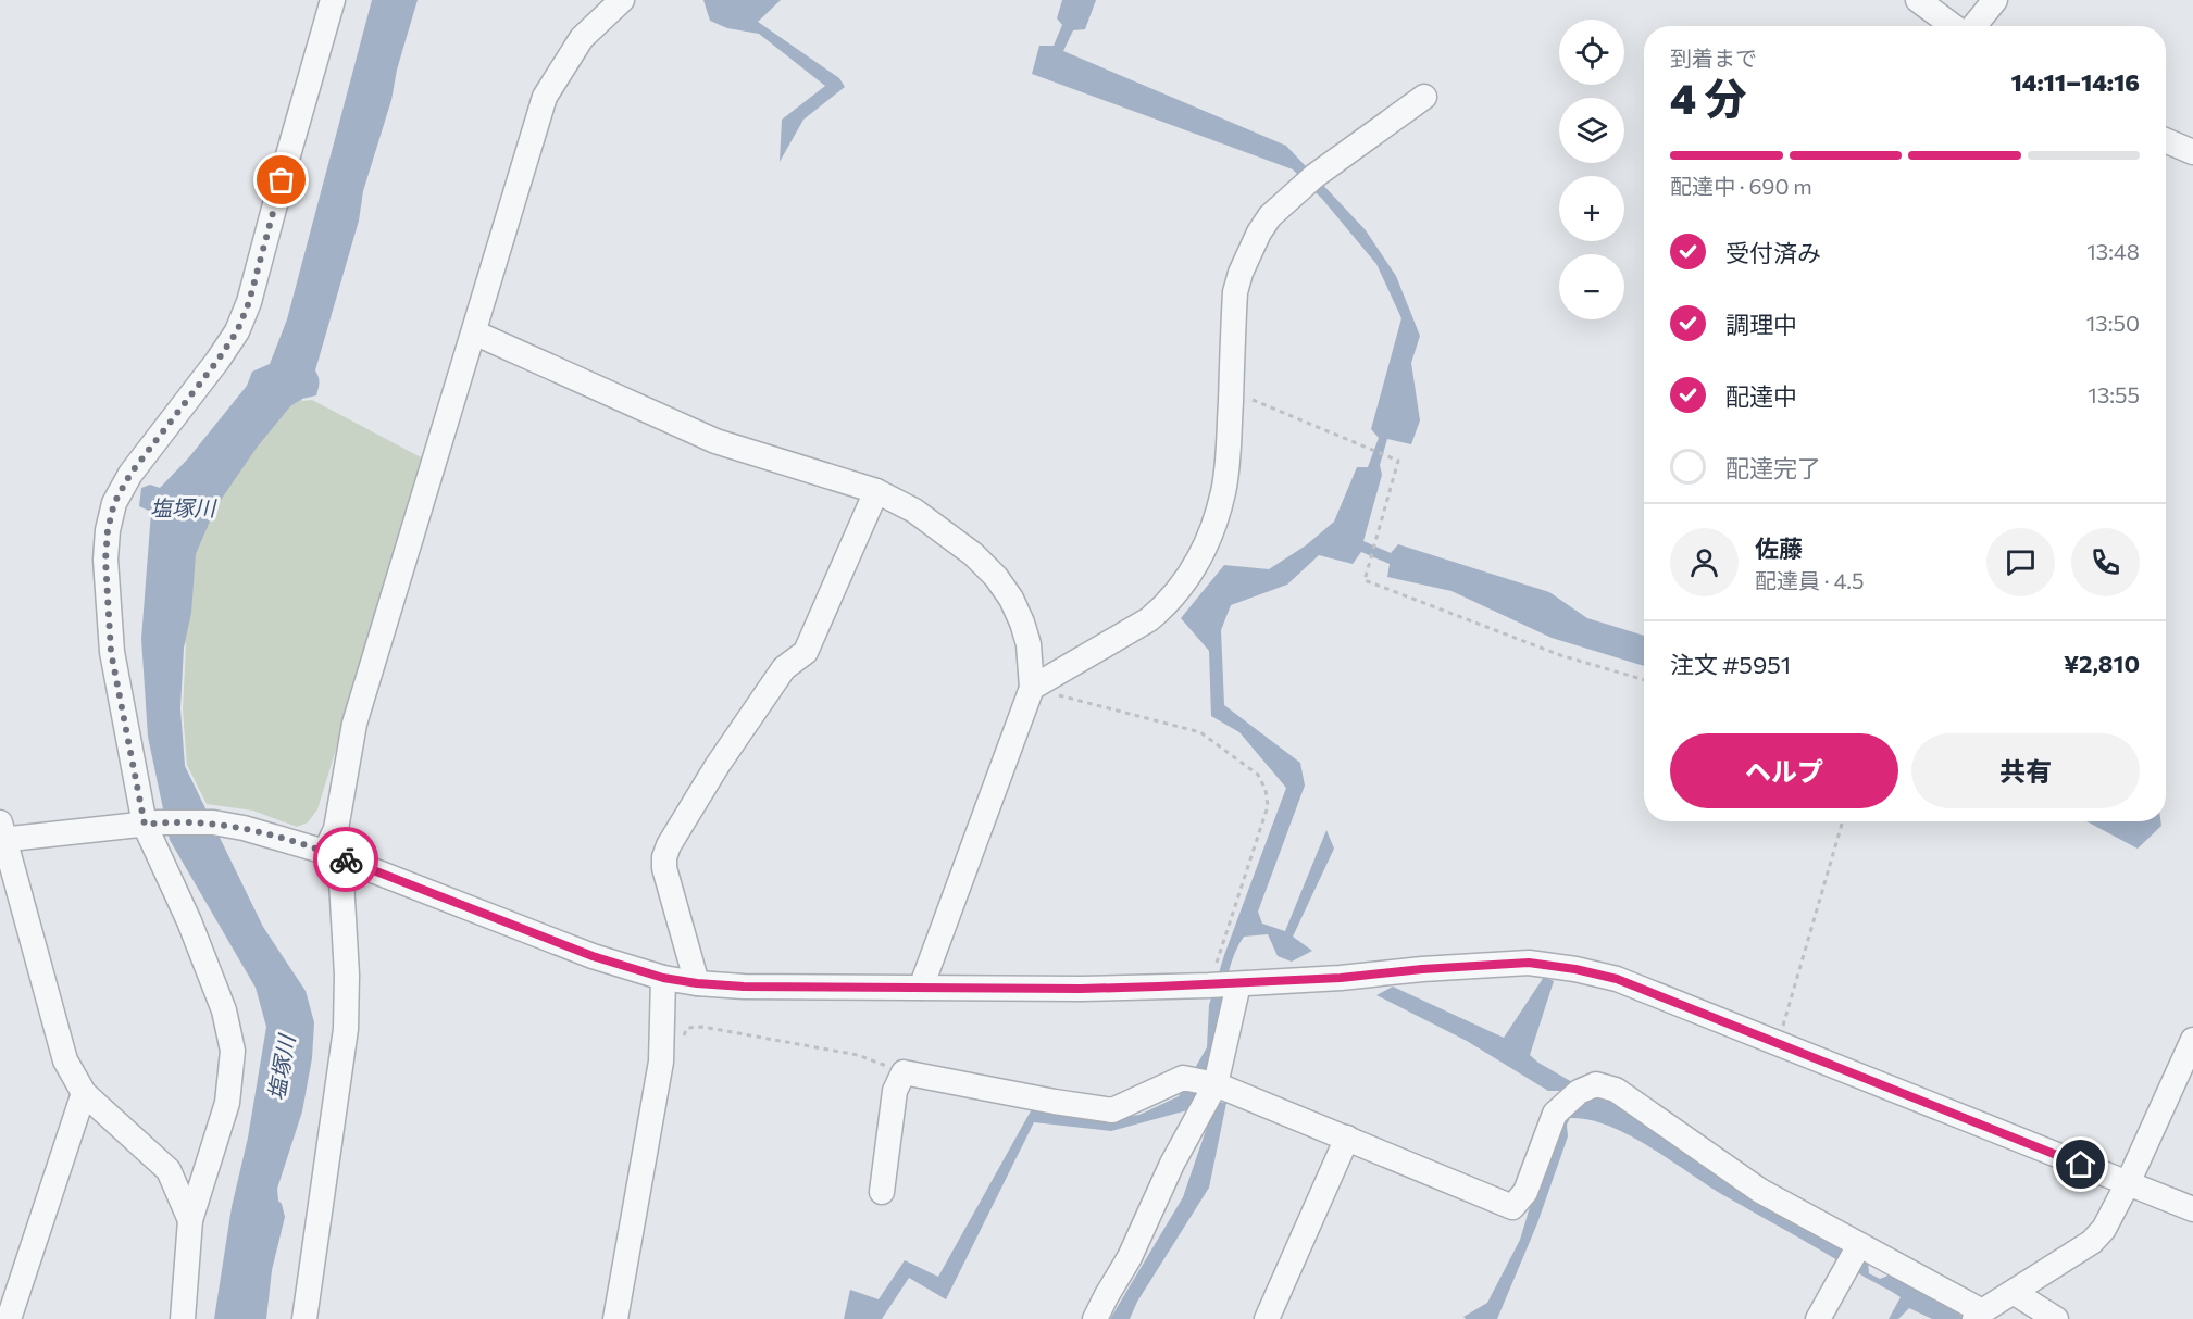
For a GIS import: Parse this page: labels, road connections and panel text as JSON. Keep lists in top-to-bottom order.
{
  "water": ["塩塚川"],
  "page": {
    "map_buttons": ["+", "−"],
    "heading": ["4 分", "到着まで", "14:11–14:16"],
    "panel": [
      "佐藤",
      "配達員 · 4.5",
      "注文 #5951",
      "¥2,810"
    ],
    "bar": "配達中 · 690 m",
    "list": [
      ["受付済み", "13:48"],
      ["調理中", "13:50"],
      ["配達中", "13:55"],
      "配達完了"
    ],
    "buttons": ["ヘルプ", "共有"]
  }
}
